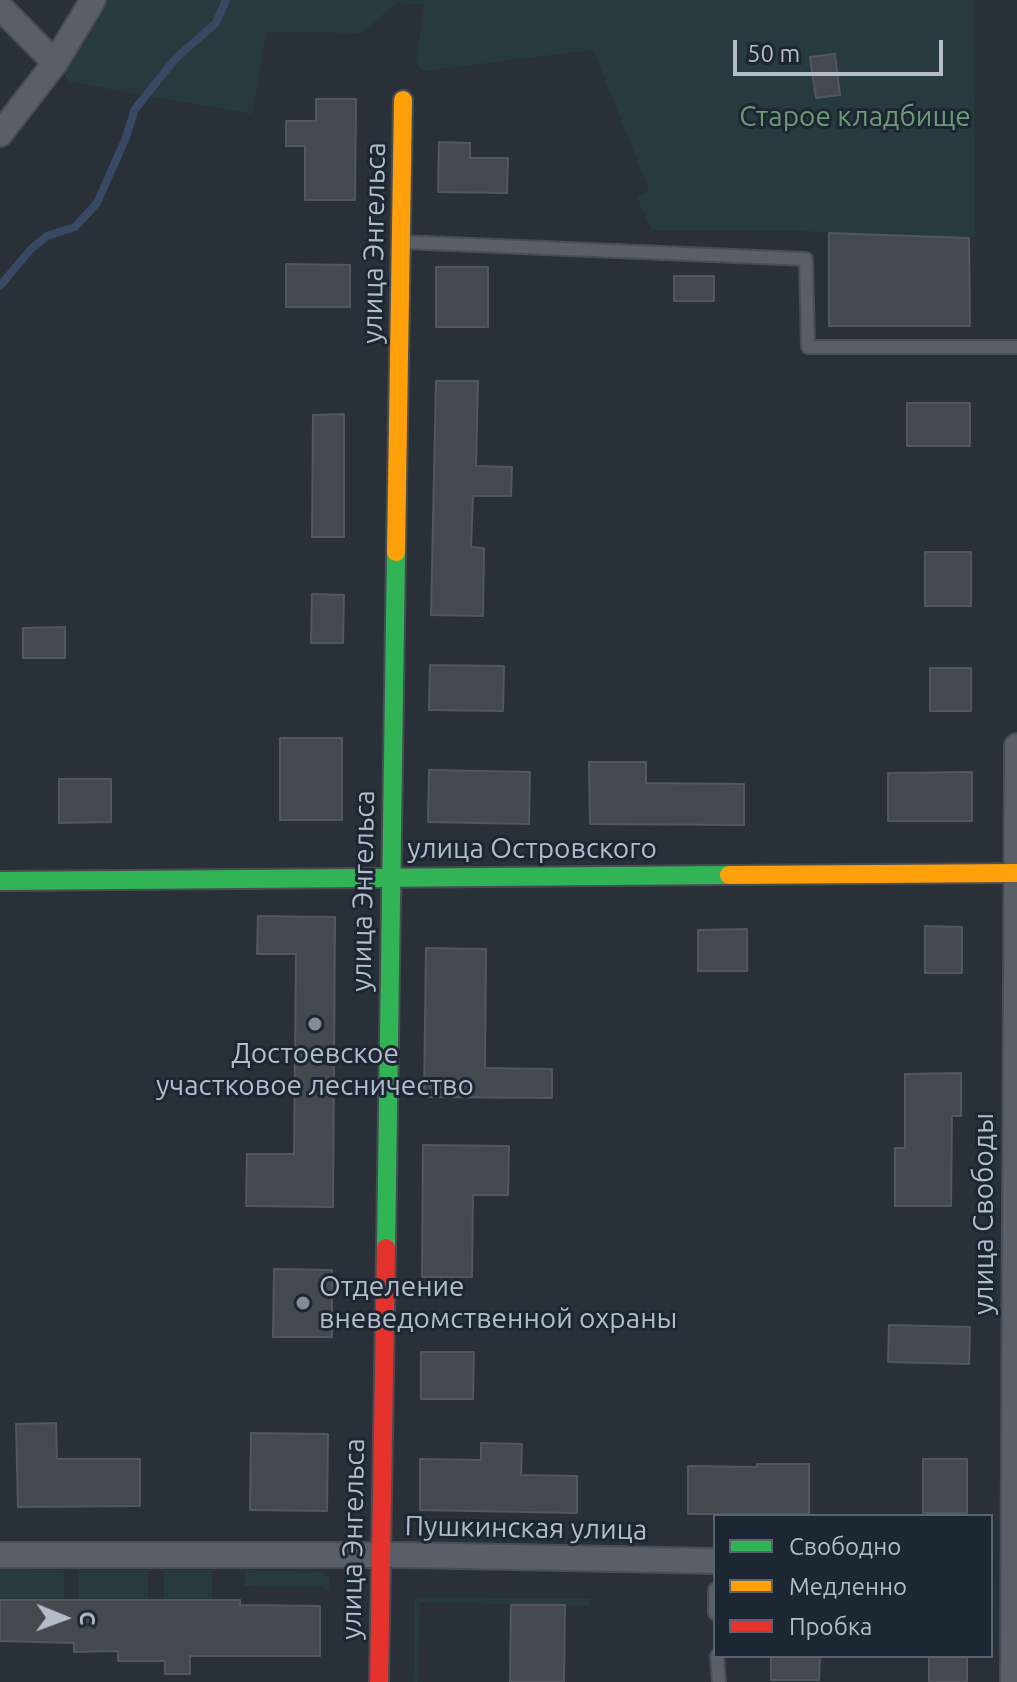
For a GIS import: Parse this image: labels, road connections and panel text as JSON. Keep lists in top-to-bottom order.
{
  "streets": {
    "street": [
      "улица Энгельса",
      "улица Островского",
      "улица Свободы",
      "Пушкинская улица"
    ]
  },
  "crossings": [
    ["улица Энгельса", "улица Островского"],
    ["улица Энгельса", "Пушкинская улица"],
    ["улица Островского", "улица Свободы"]
  ],
  "parks": ["Старое кладбище"],
  "places": ["Достоевское участковое лесничество", "Отделение вневедомственной охраны"],
  "legend": ["Свободно", "Медленно", "Пробка"],
  "scale_bar": "50 m",
  "north": "right"
}
